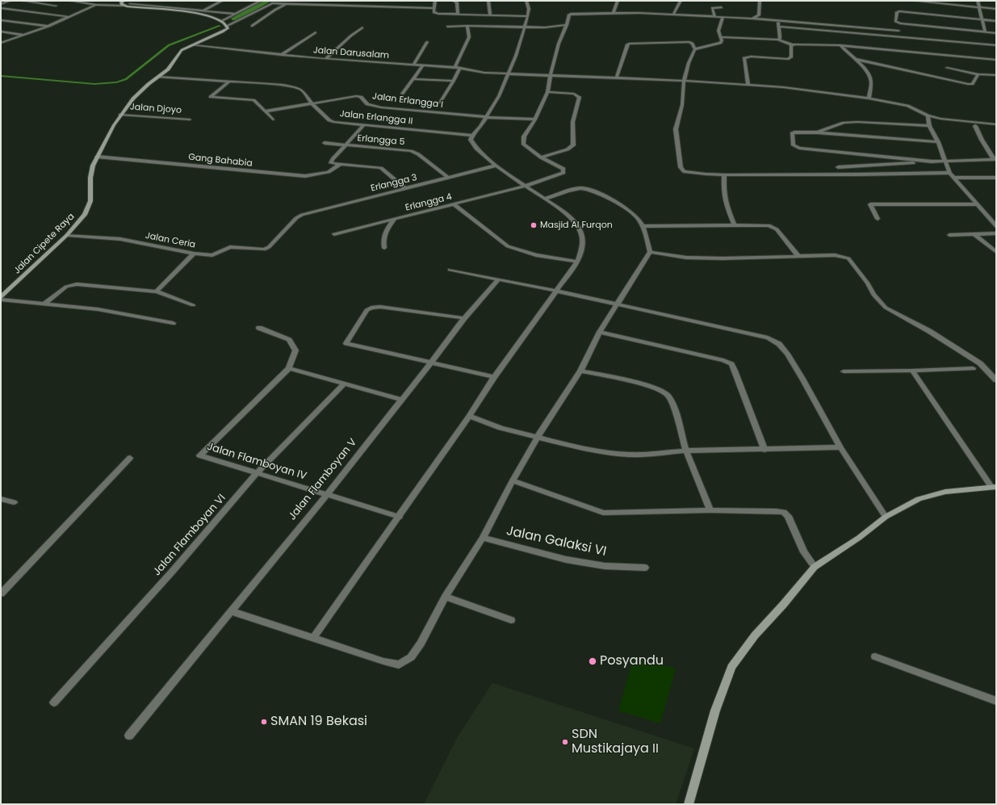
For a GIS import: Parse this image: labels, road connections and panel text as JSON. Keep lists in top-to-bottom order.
{
  "streets": {
    "main road": ["Jalan Cipete Raya"],
    "street": [
      "Jalan Darusalam",
      "Jalan Erlangga I",
      "Jalan Djoyo",
      "Jalan Erlangga II",
      "Erlangga 5",
      "Gang Bahabia",
      "Erlangga 3",
      "Erlangga 4",
      "Jalan Ceria",
      "Jalan Flamboyan IV",
      "Jalan Flamboyan V",
      "Jalan Flamboyan VI",
      "Jalan Galaksi VI"
    ]
  },
  "crossings": [
    ["Jalan Darusalam", "Jalan Cipete Raya"],
    ["Jalan Erlangga I", "Jalan Erlangga II"],
    ["Jalan Djoyo", "Jalan Cipete Raya"],
    ["Jalan Erlangga II", "Jalan Cipete Raya"],
    ["Erlangga 5", "Erlangga 3"],
    ["Gang Bahabia", "Jalan Cipete Raya"],
    ["Erlangga 3", "Jalan Ceria"],
    ["Jalan Ceria", "Jalan Cipete Raya"],
    ["Jalan Flamboyan IV", "Jalan Flamboyan V"],
    ["Jalan Flamboyan IV", "Jalan Flamboyan VI"]
  ],
  "places": [
    "Masjid Al Furqon",
    "Posyandu",
    "SMAN 19 Bekasi",
    "SDN Mustikajaya II"
  ]
}
